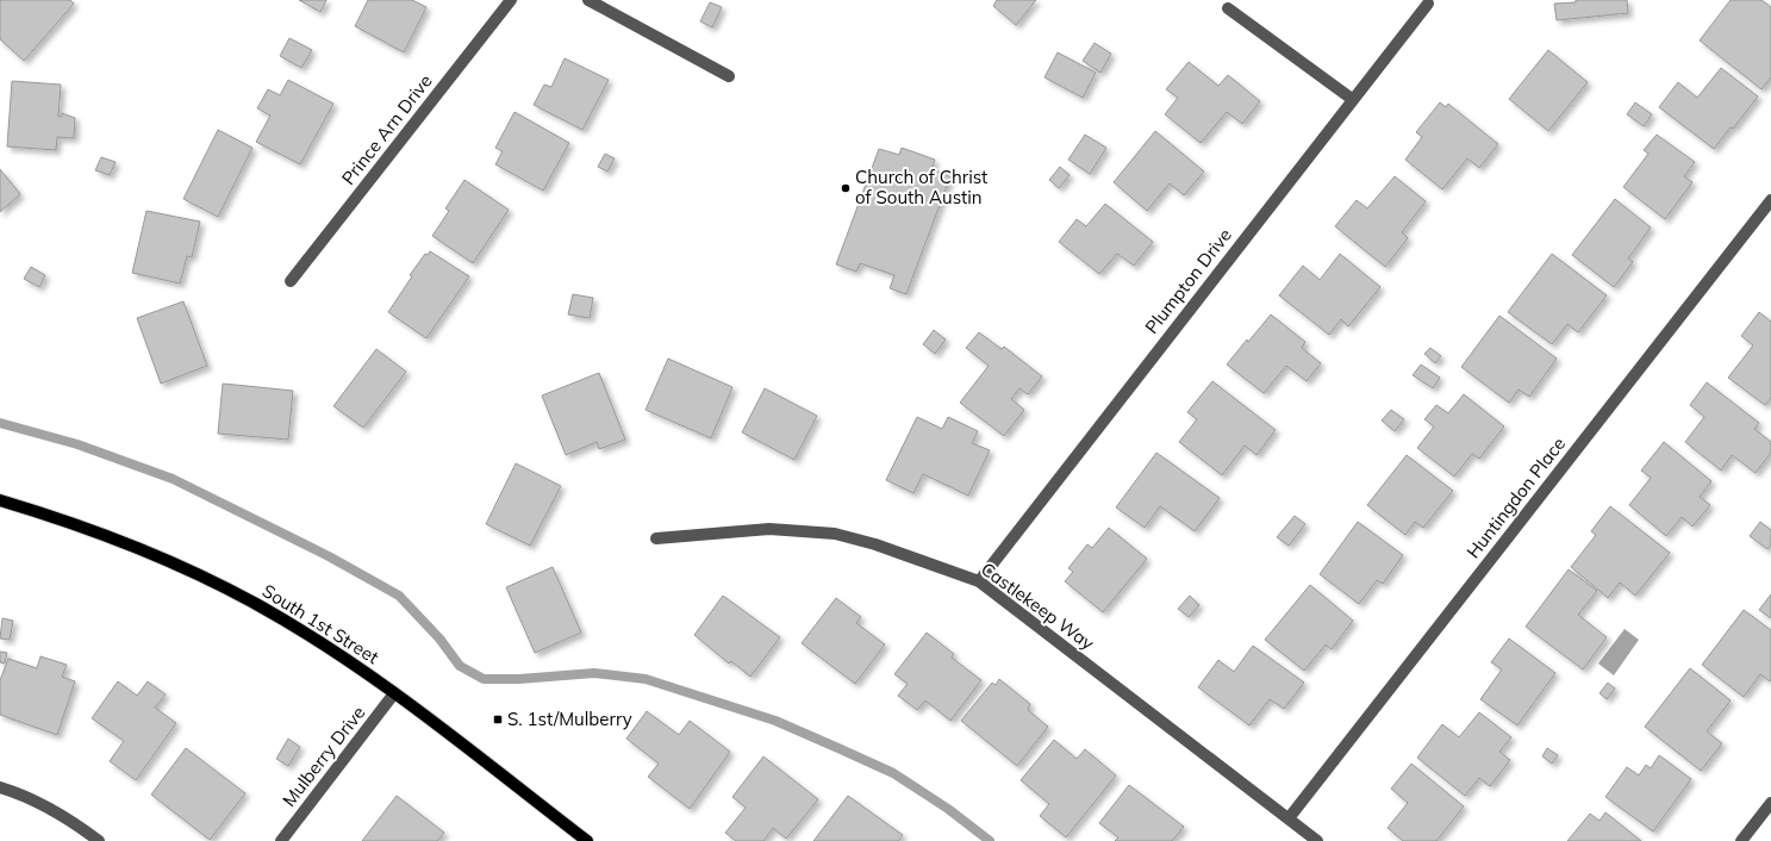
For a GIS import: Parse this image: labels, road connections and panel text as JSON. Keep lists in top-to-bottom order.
{
  "streets": {
    "main road": ["South 1st Street"],
    "street": [
      "Prince Arn Drive",
      "Plumpton Drive",
      "Huntingdon Place",
      "Castlekeep Way",
      "Mulberry Drive"
    ]
  },
  "crossings": [
    ["Plumpton Drive", "Castlekeep Way"],
    ["Huntingdon Place", "Castlekeep Way"],
    ["South 1st Street", "Mulberry Drive"]
  ],
  "places": {
    "other": ["Church of Christ of South Austin"],
    "transit": ["S. 1st/Mulberry"]
  }
}
